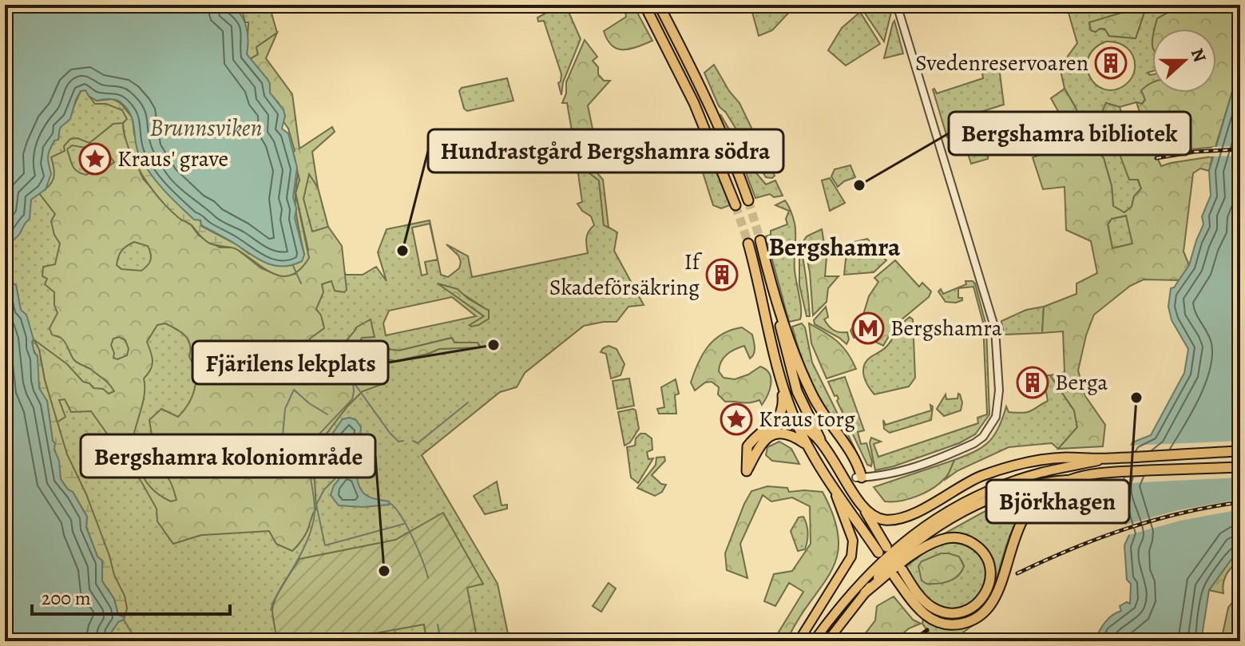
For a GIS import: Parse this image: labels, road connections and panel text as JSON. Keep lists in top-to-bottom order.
{
  "districts": ["Bergshamra"],
  "water": ["Brunnsviken"],
  "places": {
    "building": ["Svedenreservoaren", "If Skadeförsäkring", "Berga"],
    "place": ["Kraus' grave", "Kraus torg"],
    "other": [
      "Bergshamra bibliotek",
      "Hundrastgård Bergshamra södra",
      "Fjärilens lekplats",
      "Björkhagen",
      "Bergshamra koloniområde"
    ],
    "metro station": ["Bergshamra"]
  },
  "scale_bar": "200 m",
  "north": "right"
}
